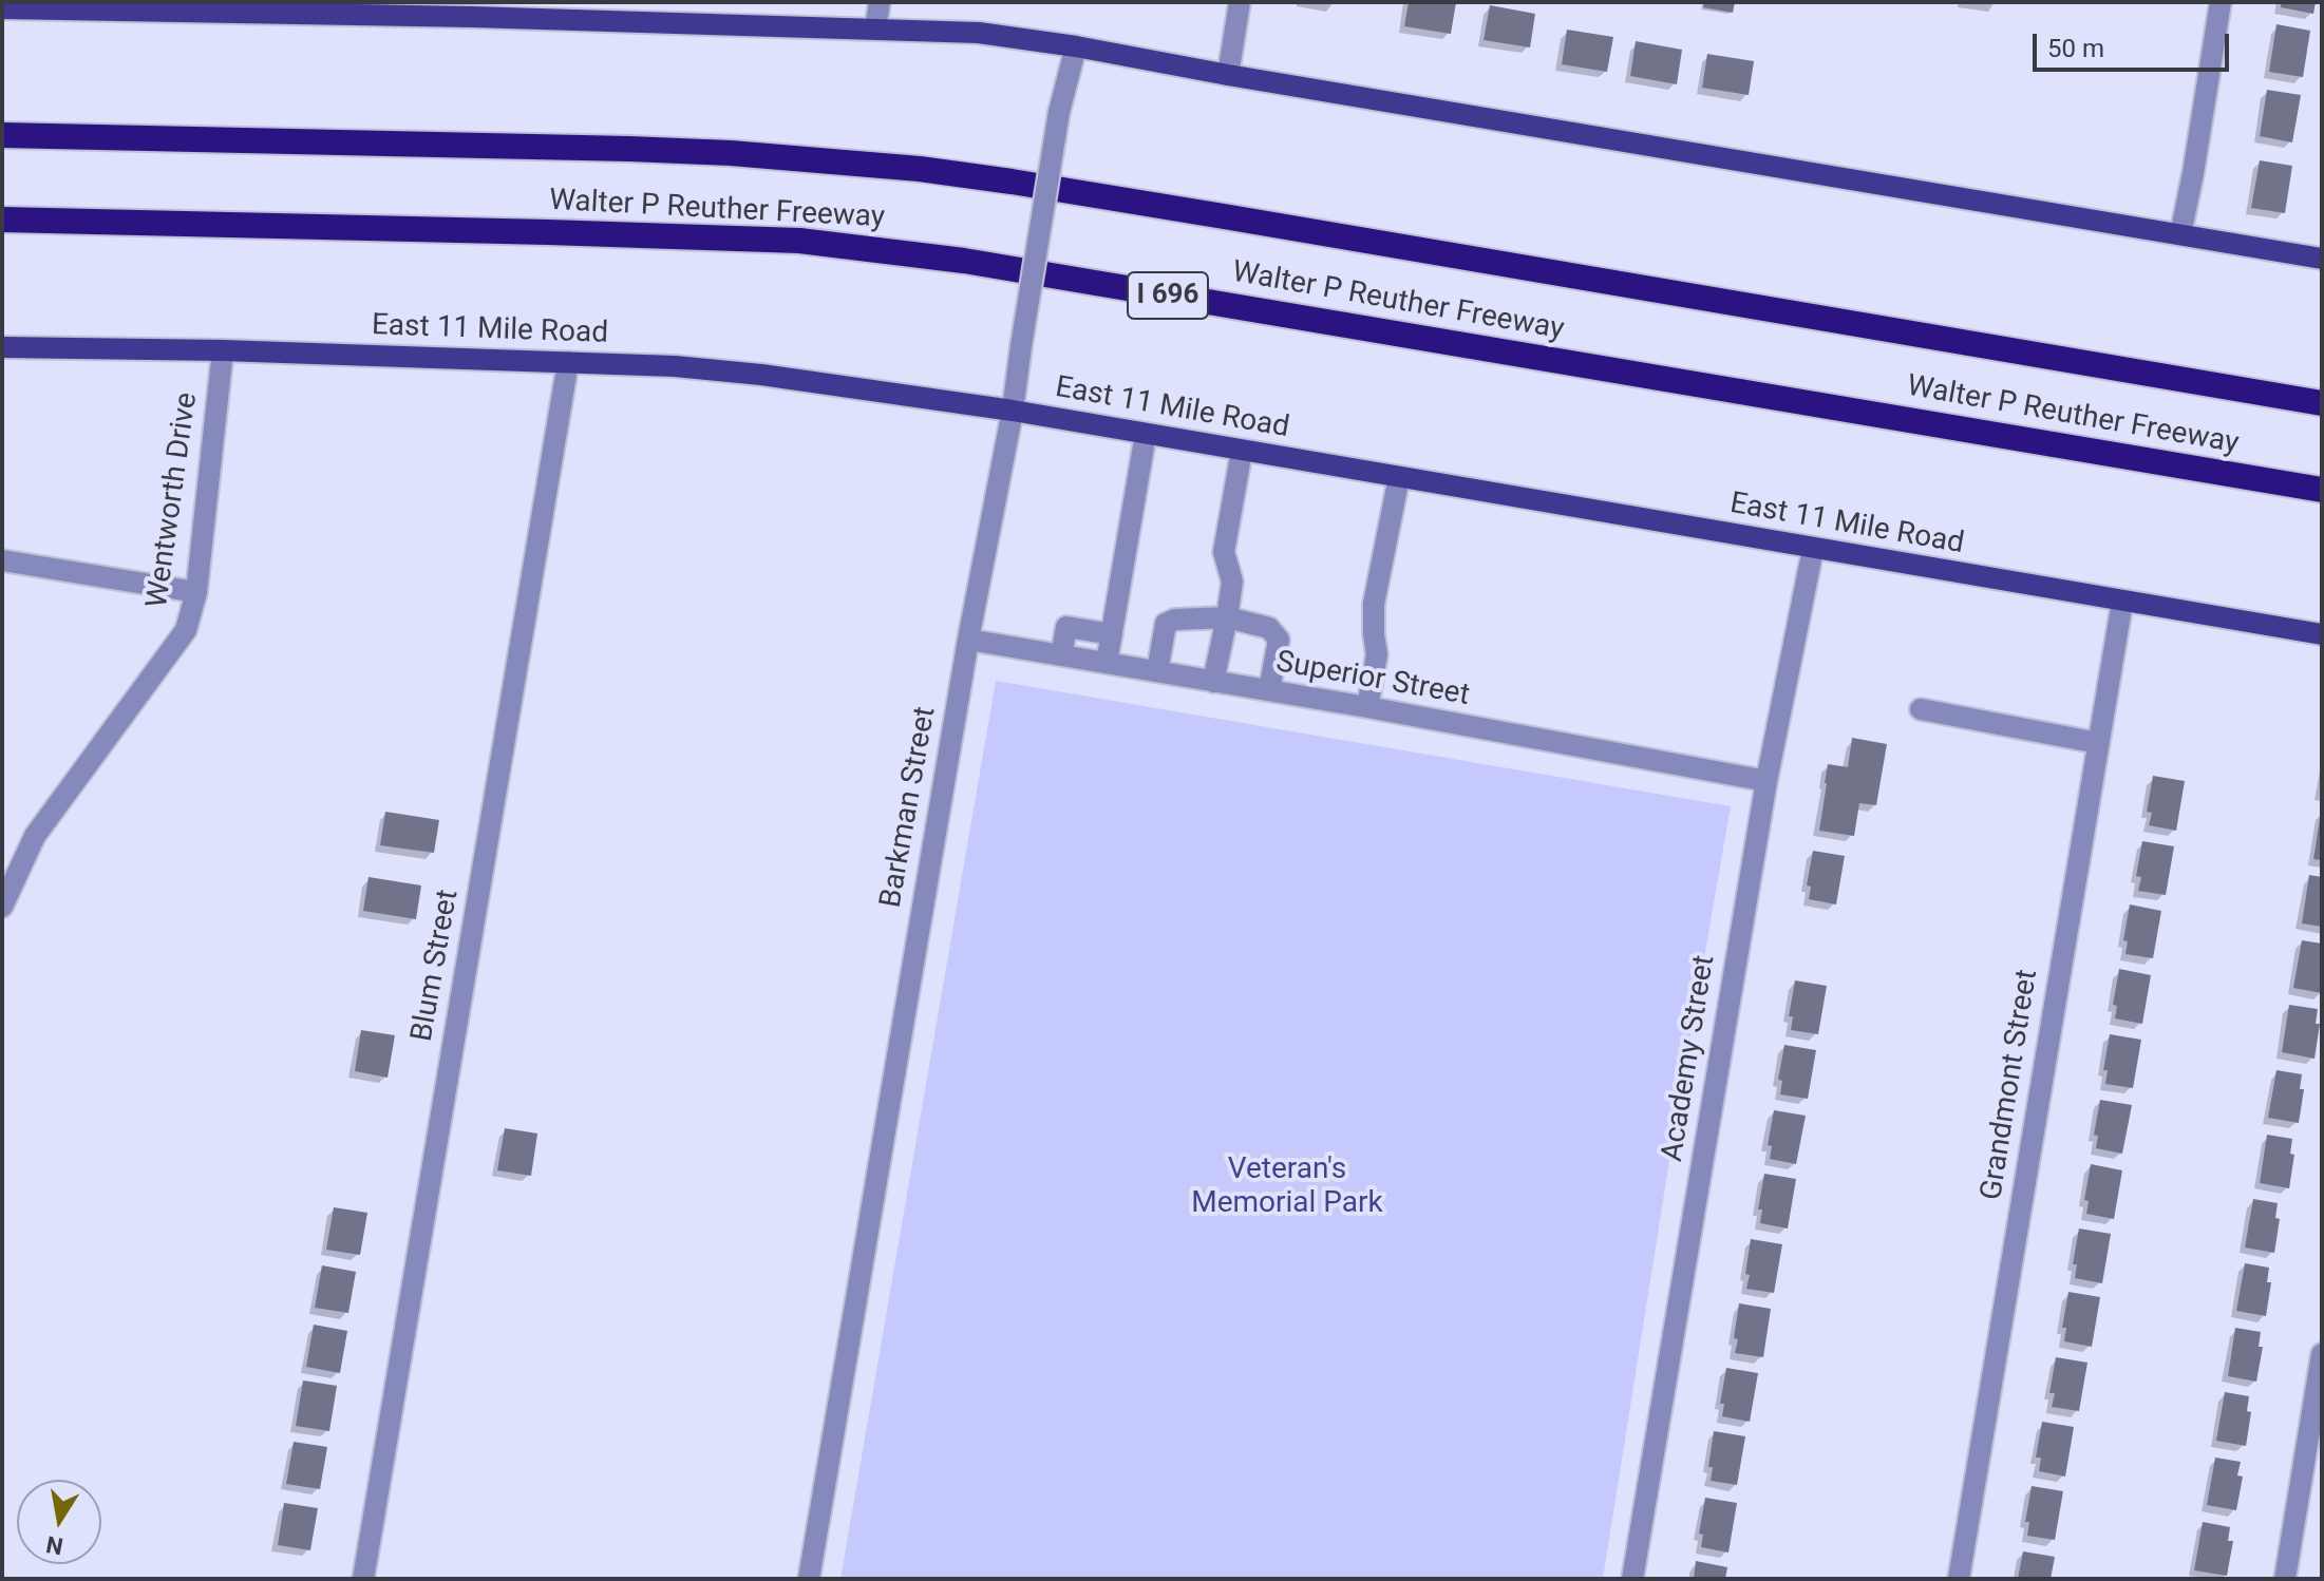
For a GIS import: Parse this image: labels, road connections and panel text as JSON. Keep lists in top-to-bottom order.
{
  "streets": {
    "highway": ["Walter P Reuther Freeway", "I 696"],
    "main road": ["East 11 Mile Road"],
    "street": [
      "Wentworth Drive",
      "Superior Street",
      "Barkman Street",
      "Blum Street",
      "Academy Street",
      "Grandmont Street"
    ]
  },
  "crossings": [
    ["East 11 Mile Road", "Wentworth Drive"],
    ["East 11 Mile Road", "Barkman Street"],
    ["East 11 Mile Road", "Blum Street"],
    ["East 11 Mile Road", "Academy Street"],
    ["East 11 Mile Road", "Grandmont Street"],
    ["Superior Street", "Barkman Street"],
    ["Superior Street", "Academy Street"]
  ],
  "parks": ["Veteran's Memorial Park"],
  "scale_bar": "50 m",
  "north": "bottom"
}
